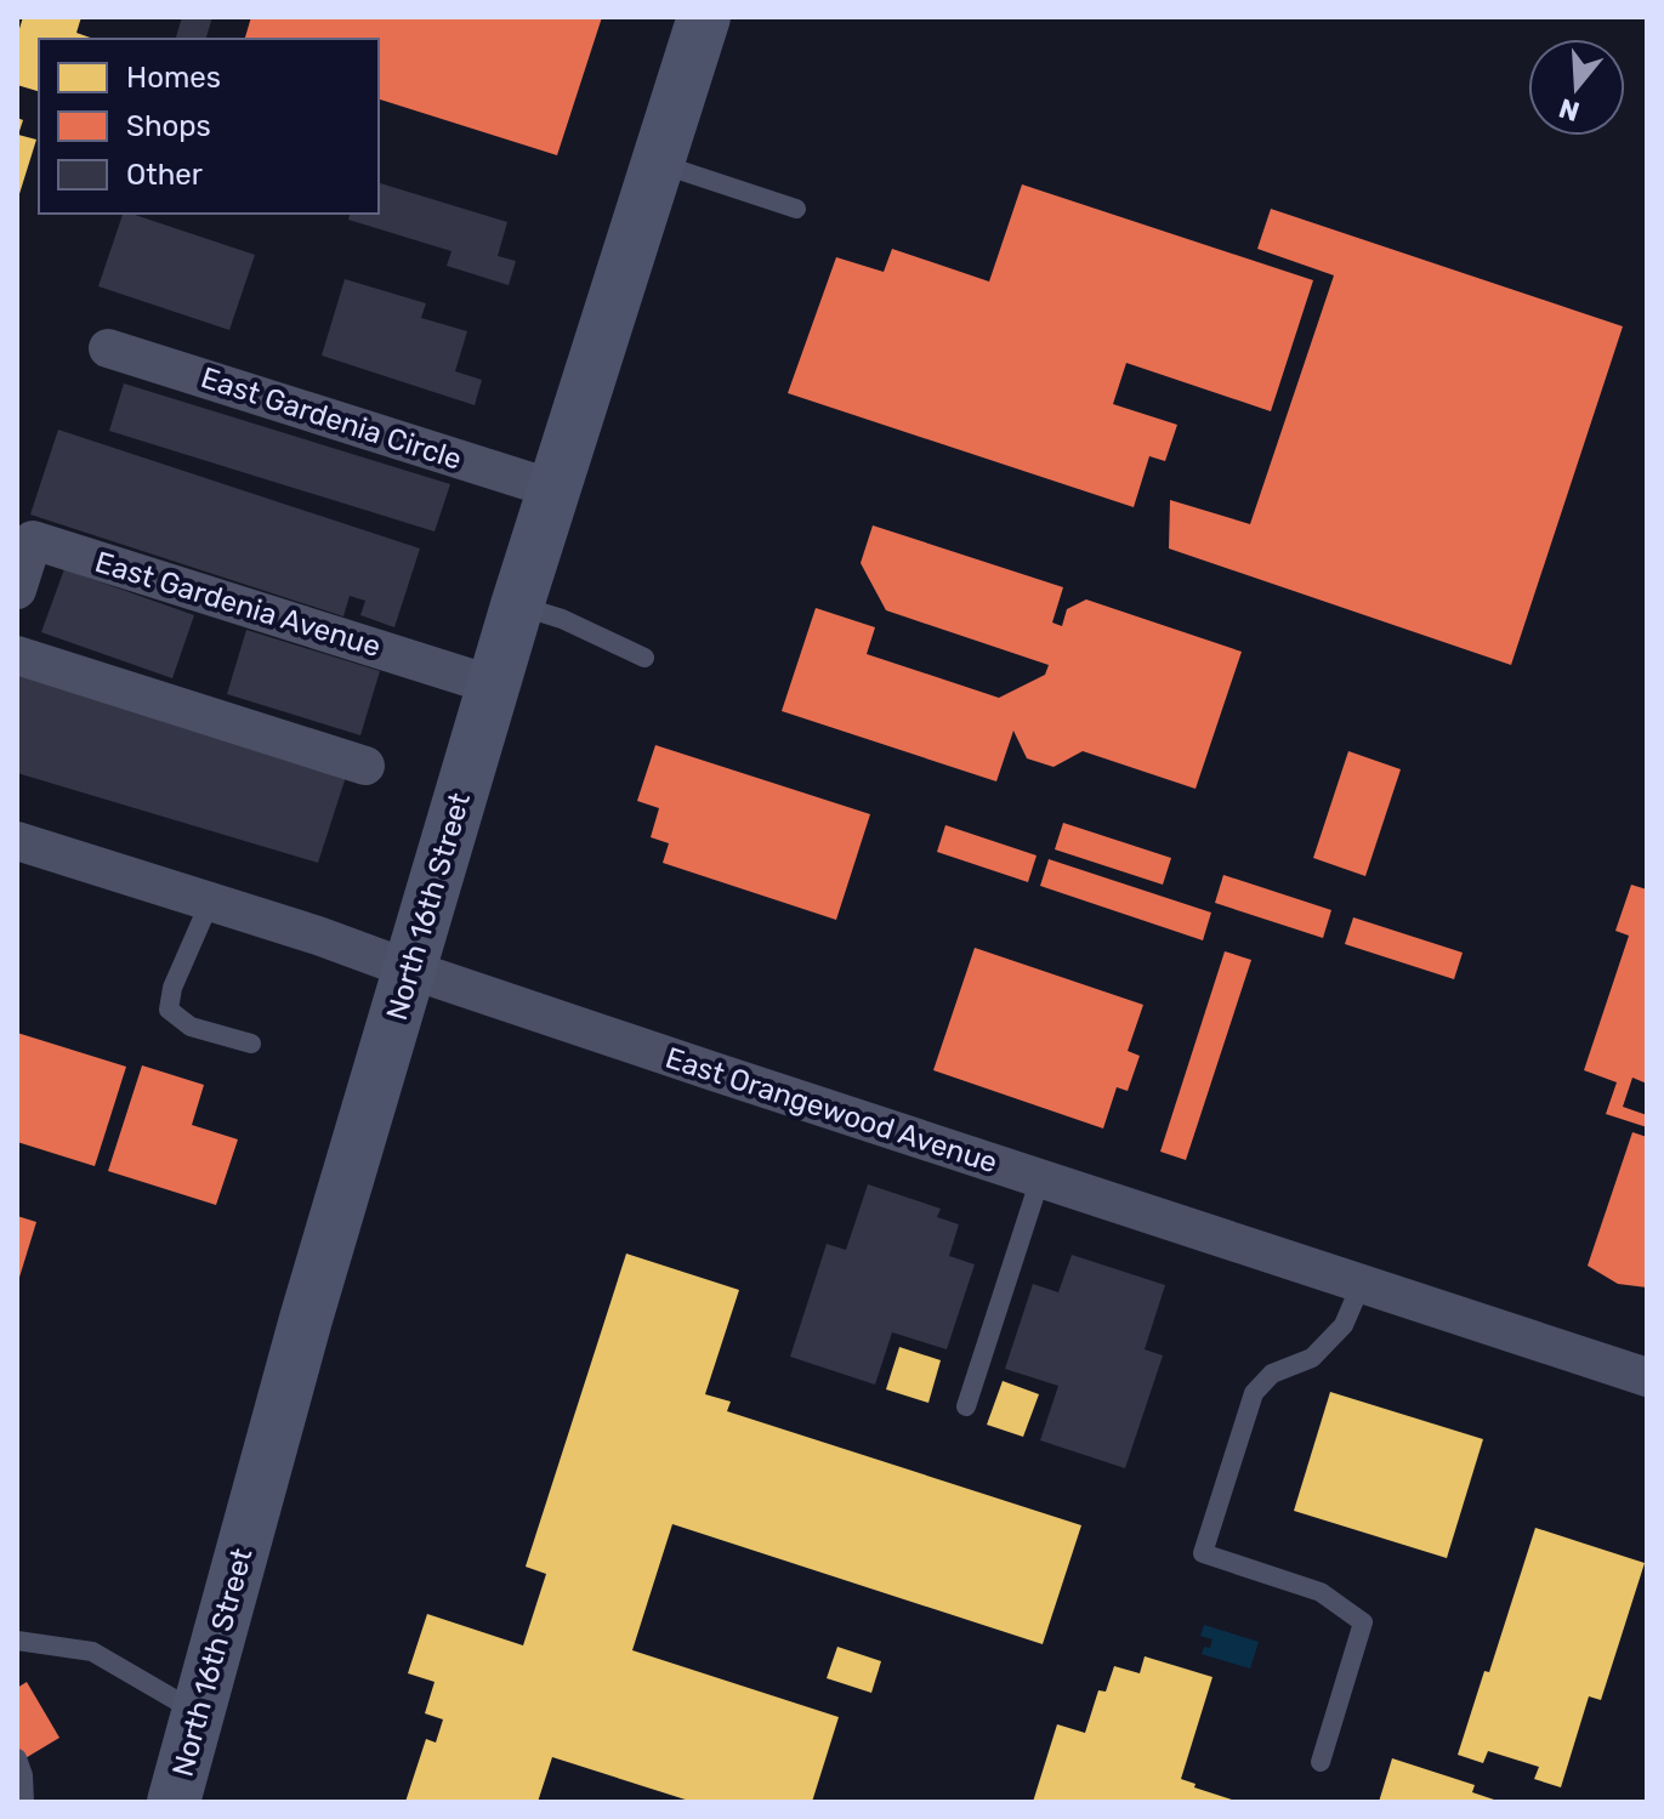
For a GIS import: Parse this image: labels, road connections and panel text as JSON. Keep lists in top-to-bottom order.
{
  "streets": {
    "main road": ["North 16th Street"],
    "street": ["East Gardenia Circle", "East Gardenia Avenue", "East Orangewood Avenue"]
  },
  "crossings": [
    ["East Gardenia Circle", "North 16th Street"],
    ["East Gardenia Avenue", "North 16th Street"],
    ["North 16th Street", "East Orangewood Avenue"]
  ],
  "legend": ["Homes", "Shops", "Other"],
  "north": "bottom"
}
